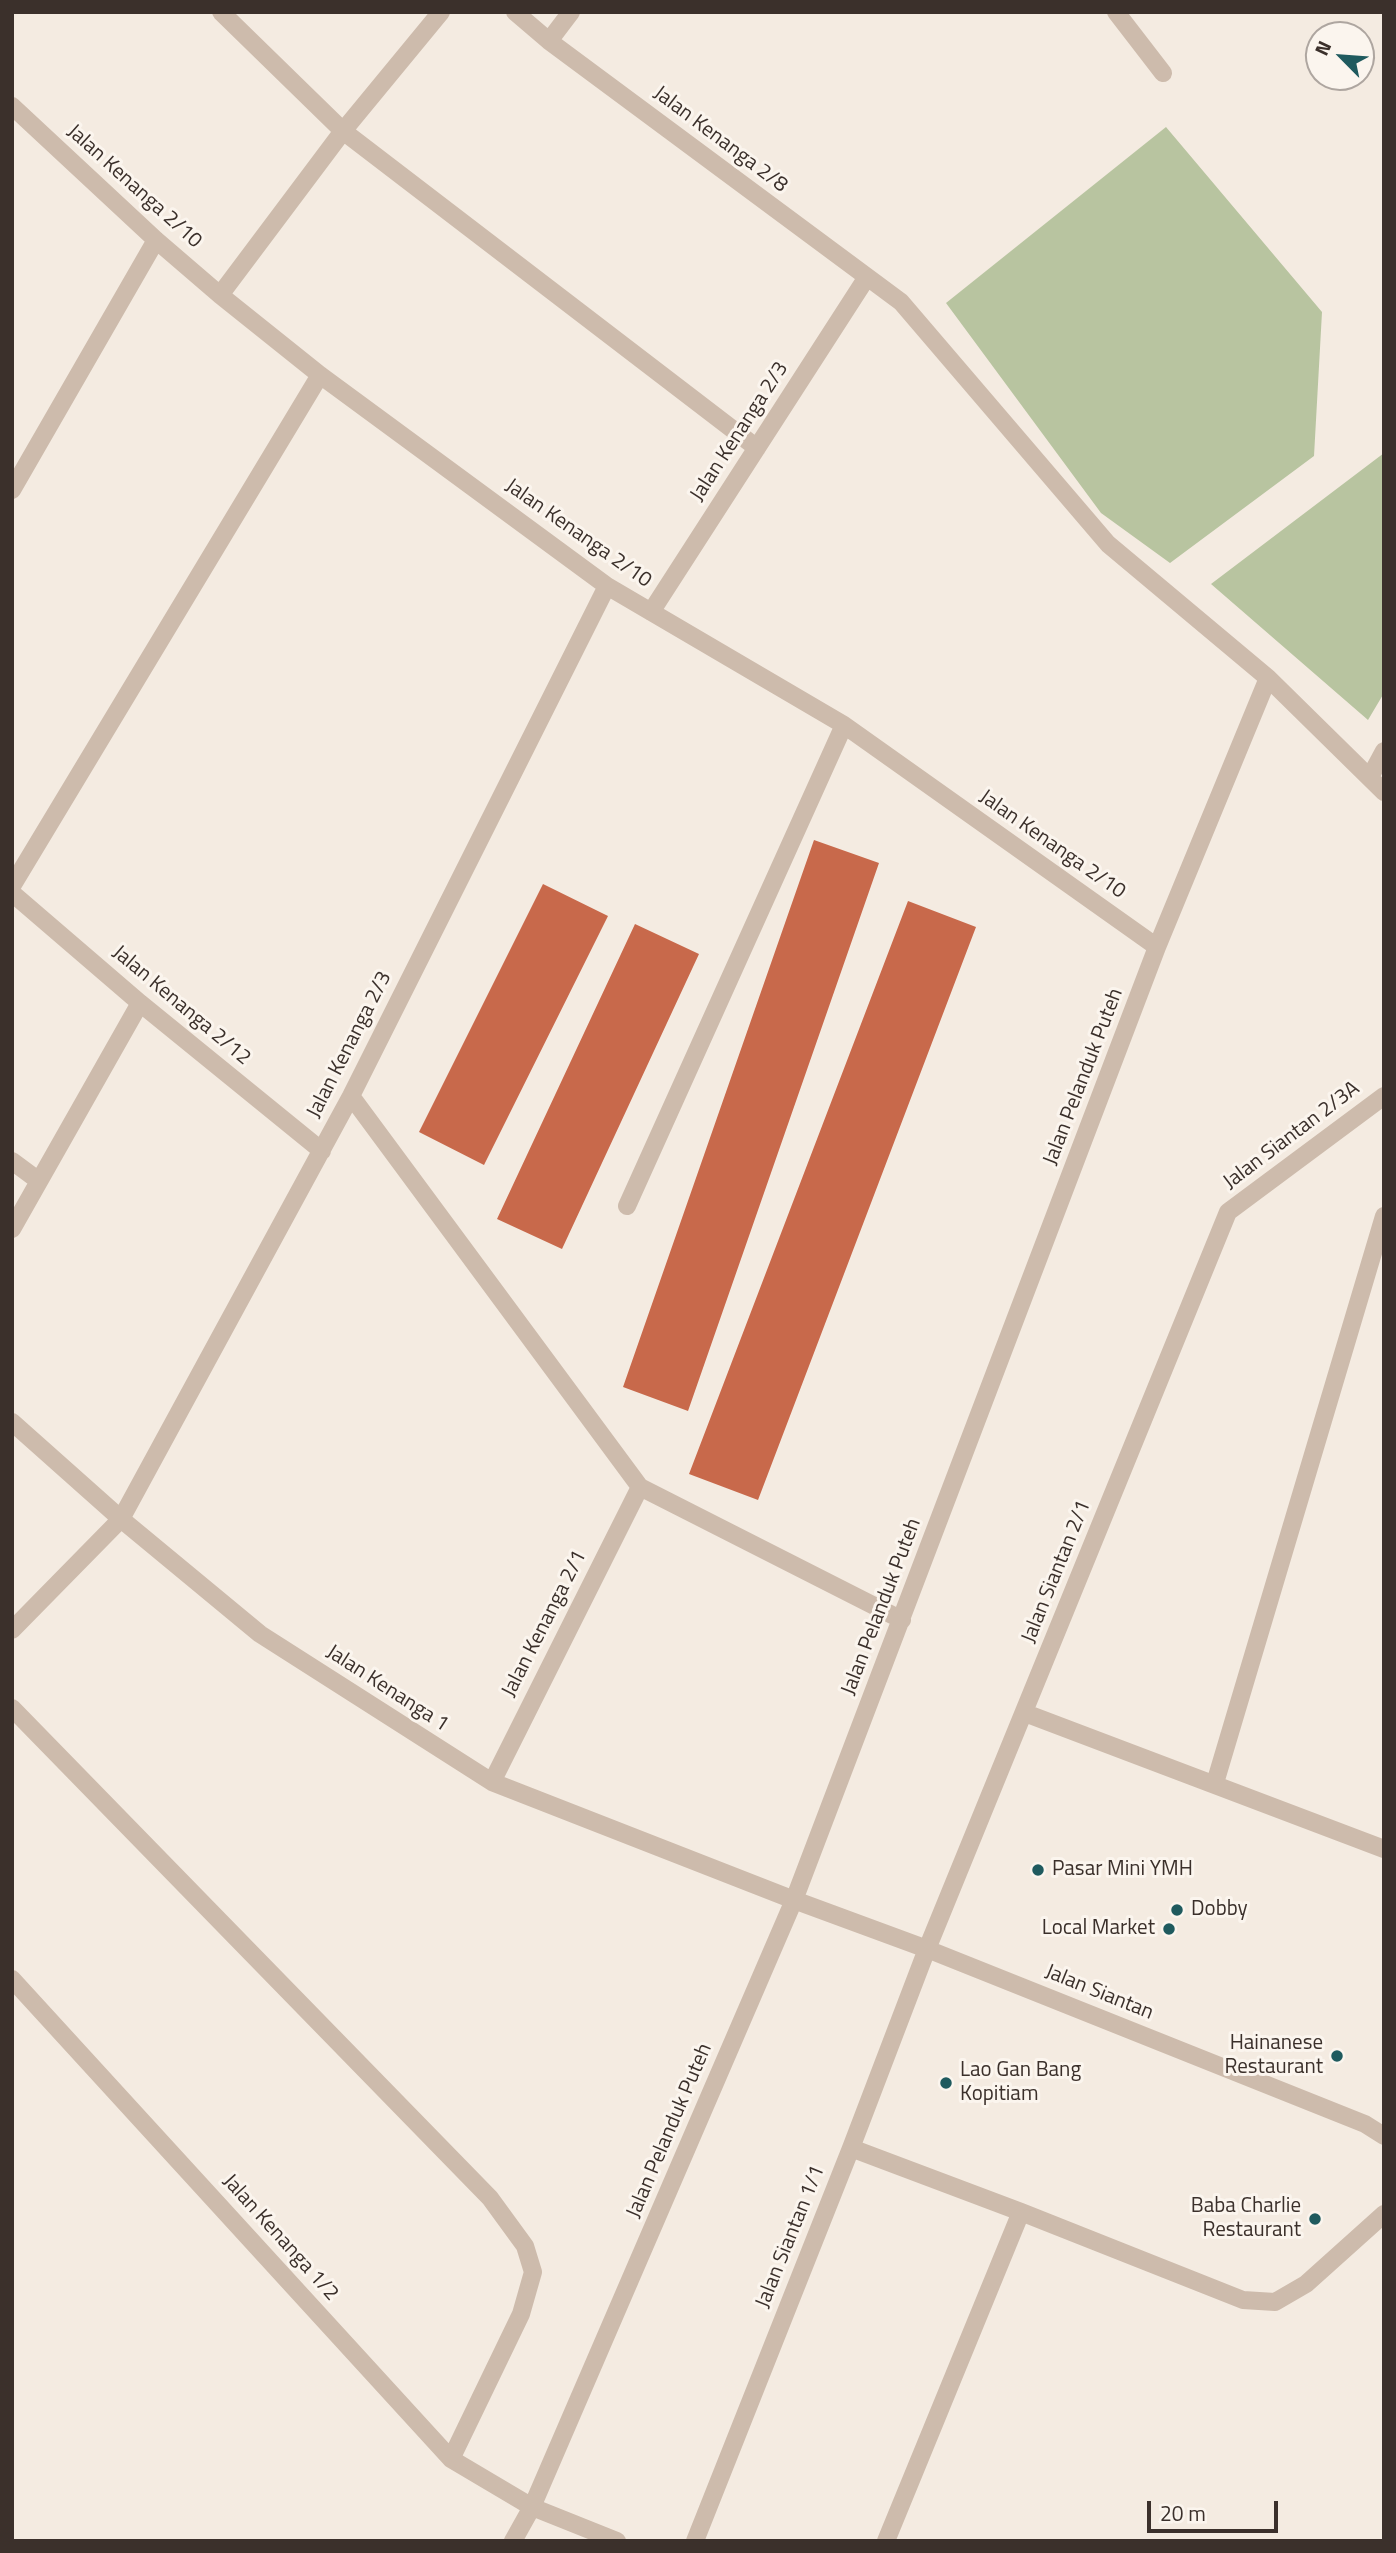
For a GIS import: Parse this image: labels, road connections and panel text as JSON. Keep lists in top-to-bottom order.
{
  "streets": {
    "street": [
      "Jalan Kenanga 2/8",
      "Jalan Kenanga 2/10",
      "Jalan Kenanga 2/3",
      "Jalan Kenanga 2/12",
      "Jalan Pelanduk Puteh",
      "Jalan Siantan 2/3A",
      "Jalan Siantan 2/1",
      "Jalan Kenanga 2/1",
      "Jalan Kenanga 1",
      "Jalan Siantan",
      "Jalan Siantan 1/1",
      "Jalan Kenanga 1/2"
    ]
  },
  "crossings": [
    ["Jalan Kenanga 2/8", "Jalan Kenanga 2/3"],
    ["Jalan Kenanga 2/8", "Jalan Pelanduk Puteh"],
    ["Jalan Kenanga 2/10", "Jalan Kenanga 2/3"],
    ["Jalan Kenanga 2/10", "Jalan Pelanduk Puteh"],
    ["Jalan Kenanga 2/3", "Jalan Kenanga 2/12"],
    ["Jalan Kenanga 2/3", "Jalan Kenanga 1"],
    ["Jalan Pelanduk Puteh", "Jalan Kenanga 1"],
    ["Jalan Pelanduk Puteh", "Jalan Siantan"],
    ["Jalan Pelanduk Puteh", "Jalan Kenanga 1/2"],
    ["Jalan Siantan 2/3A", "Jalan Siantan 2/1"],
    ["Jalan Siantan 2/1", "Jalan Siantan"],
    ["Jalan Siantan 2/1", "Jalan Siantan 1/1"],
    ["Jalan Kenanga 2/1", "Jalan Kenanga 1"],
    ["Jalan Kenanga 1", "Jalan Siantan"],
    ["Jalan Siantan", "Jalan Siantan 1/1"]
  ],
  "places": [
    "Pasar Mini YMH",
    "Dobby",
    "Local Market",
    "Hainanese Restaurant",
    "Lao Gan Bang Kopitiam",
    "Baba Charlie Restaurant"
  ],
  "scale_bar": "20 m",
  "north": "top left"
}
